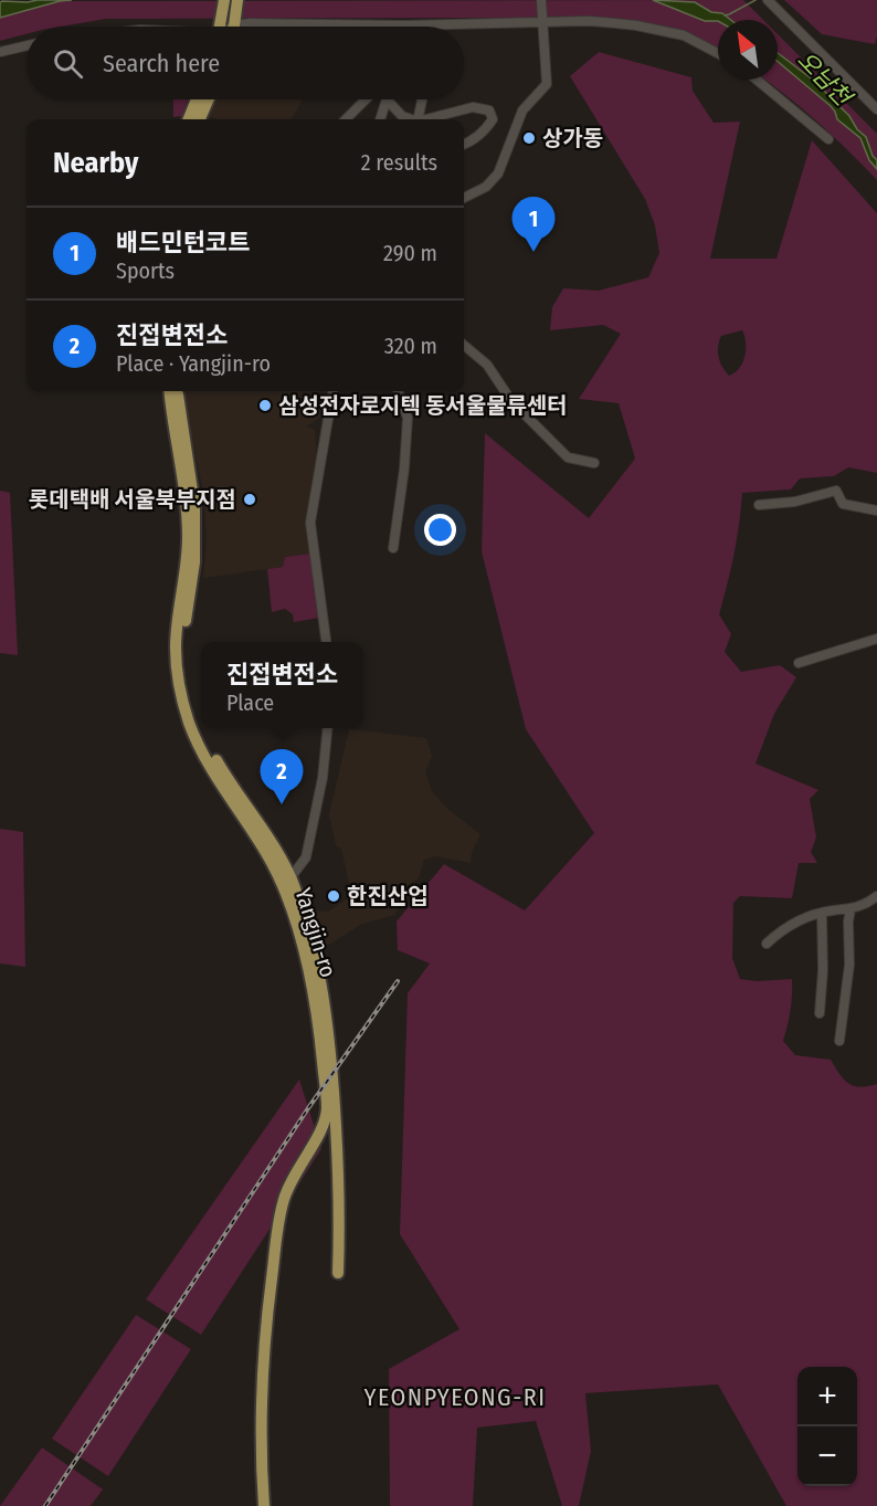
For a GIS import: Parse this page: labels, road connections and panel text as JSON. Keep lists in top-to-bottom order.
{
  "streets": {
    "main road": ["Yangjin-ro"]
  },
  "districts": ["YEONPYEONG-RI"],
  "water": ["오남천"],
  "places": [
    "상가동",
    "삼성전자로지텍 동서울물류센터",
    "롯데택배 서울북부지점",
    "한진산업"
  ],
  "north": "top left",
  "page": {
    "search": "Search here",
    "heading": ["Nearby", "2 results"],
    "pins": ["1", "2"],
    "list": [
      {
        "mark": "1",
        "name": "배드민턴코트",
        "note": "Sports",
        "value": "290 m"
      },
      {
        "mark": "2",
        "name": "진접변전소",
        "note": "Place · Yangjin-ro",
        "value": "320 m"
      }
    ],
    "popup": ["진접변전소", "Place"],
    "map_buttons": ["+", "−"]
  }
}
